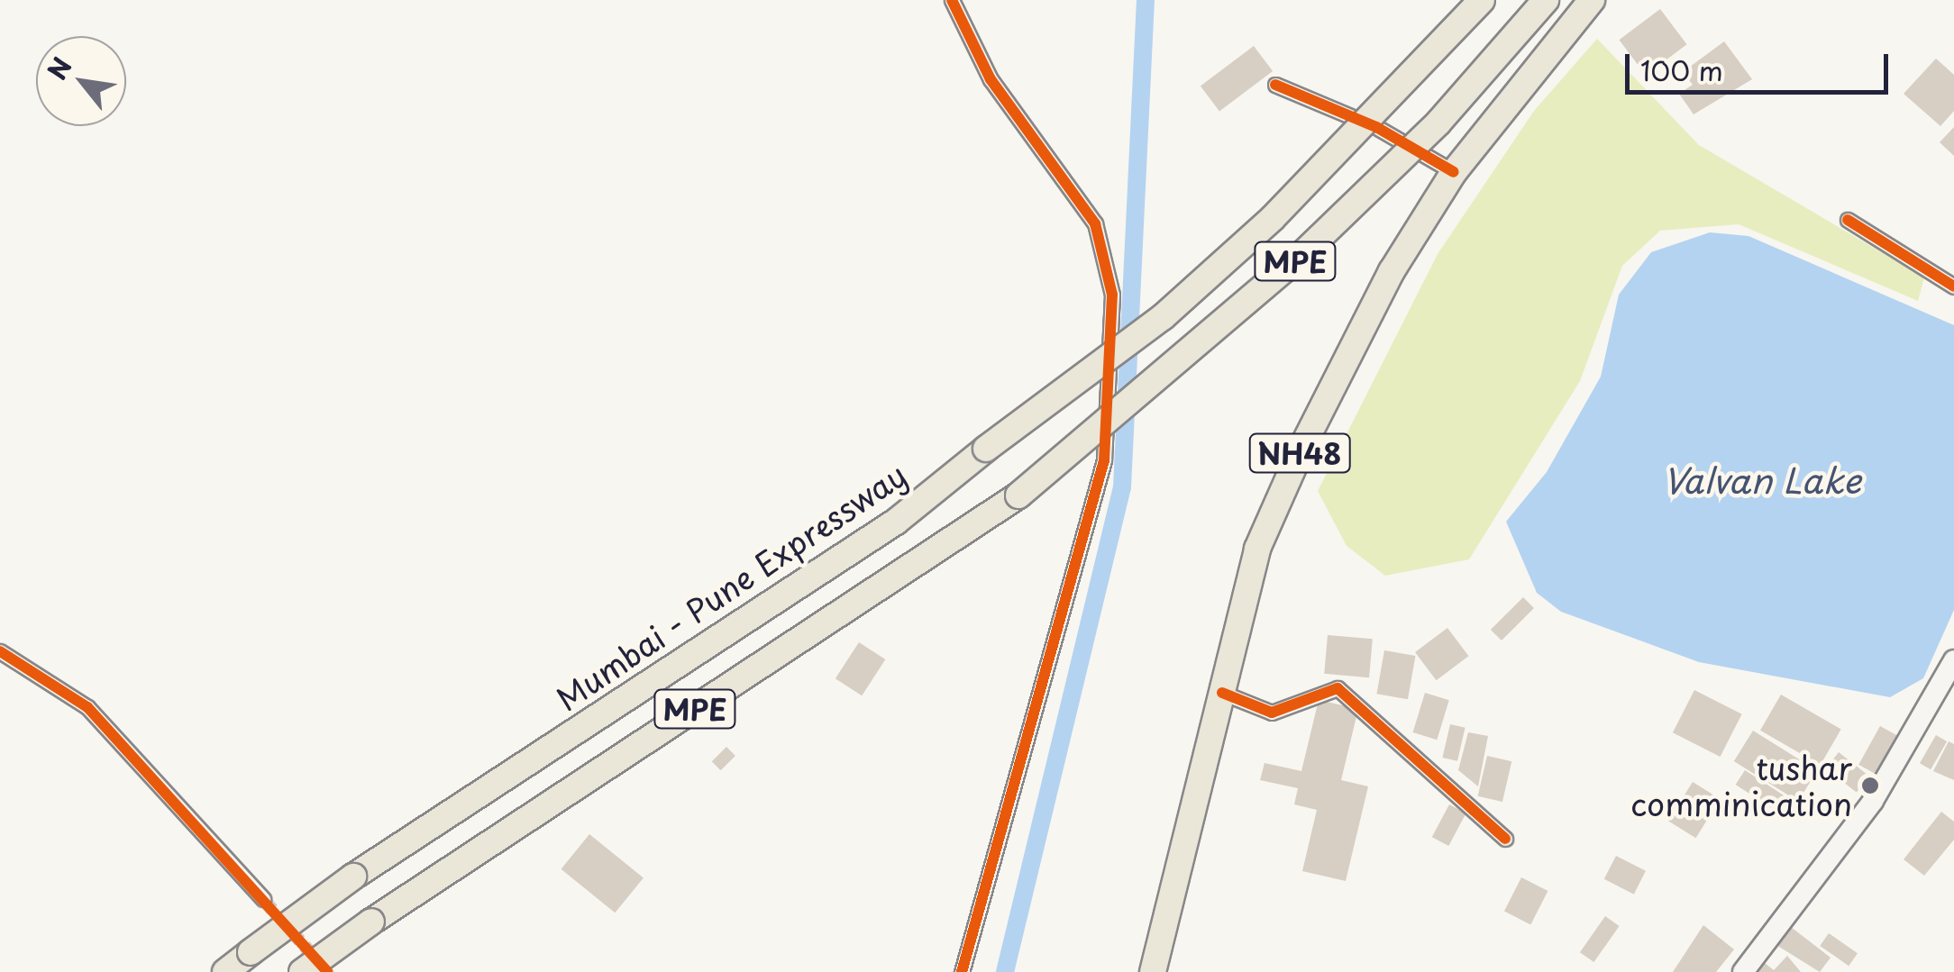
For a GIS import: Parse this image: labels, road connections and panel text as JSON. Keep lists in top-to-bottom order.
{
  "streets": {
    "highway": ["MPE", "NH48", "Mumbai - Pune Expressway"]
  },
  "water": ["Valvan Lake"],
  "places": ["tushar comminication"],
  "scale_bar": "100 m",
  "north": "top left"
}
